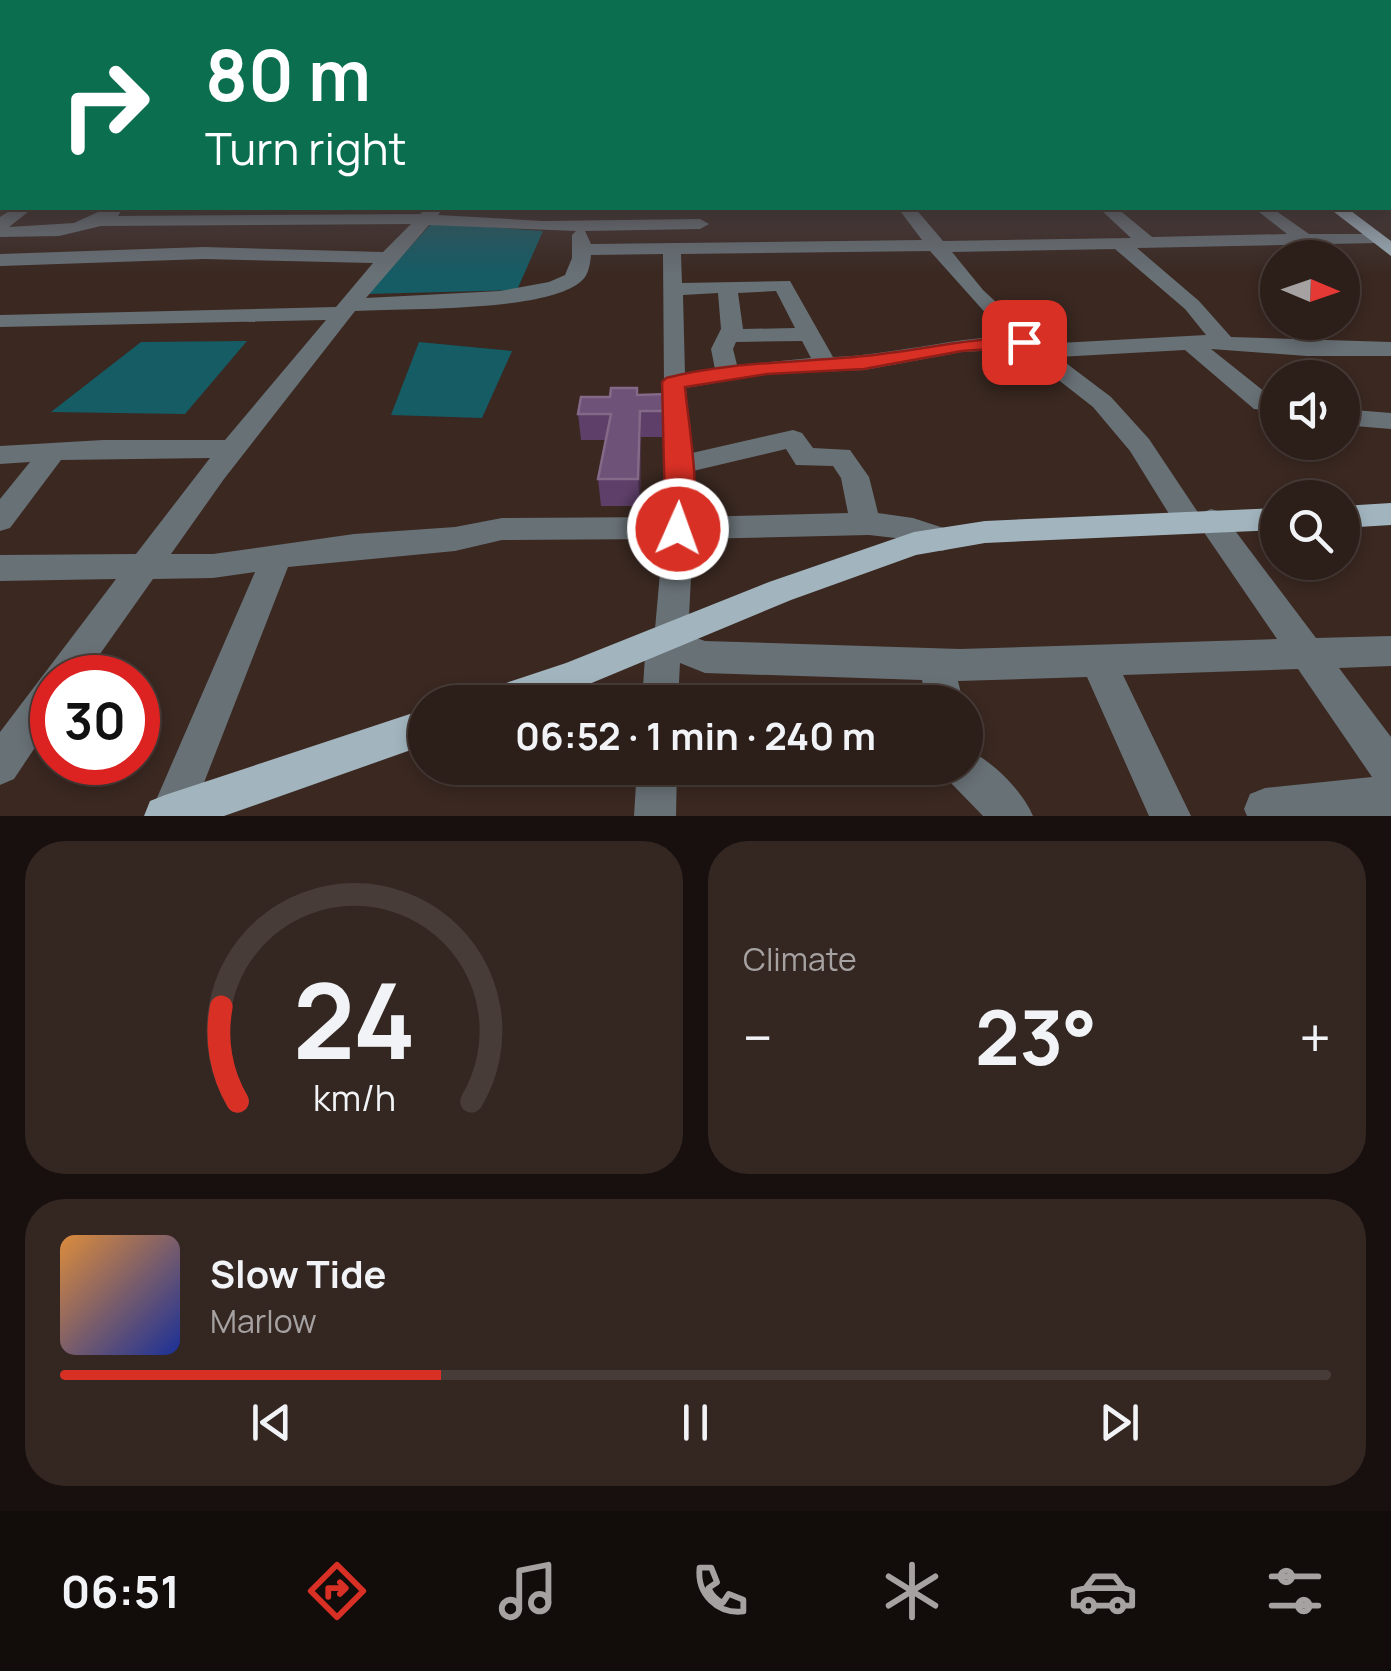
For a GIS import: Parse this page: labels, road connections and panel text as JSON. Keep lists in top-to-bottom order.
{
  "north": "right",
  "page": {
    "turn": ["80 m", "Turn right"],
    "limit": "30",
    "trip": "06:52 · 1 min · 240 m",
    "tile": "Climate",
    "heat": ["−", "23°", "+"],
    "song": ["Slow Tide", "Marlow"],
    "tabs": "06:51",
    "gauge": ["24", "km/h"]
  }
}
